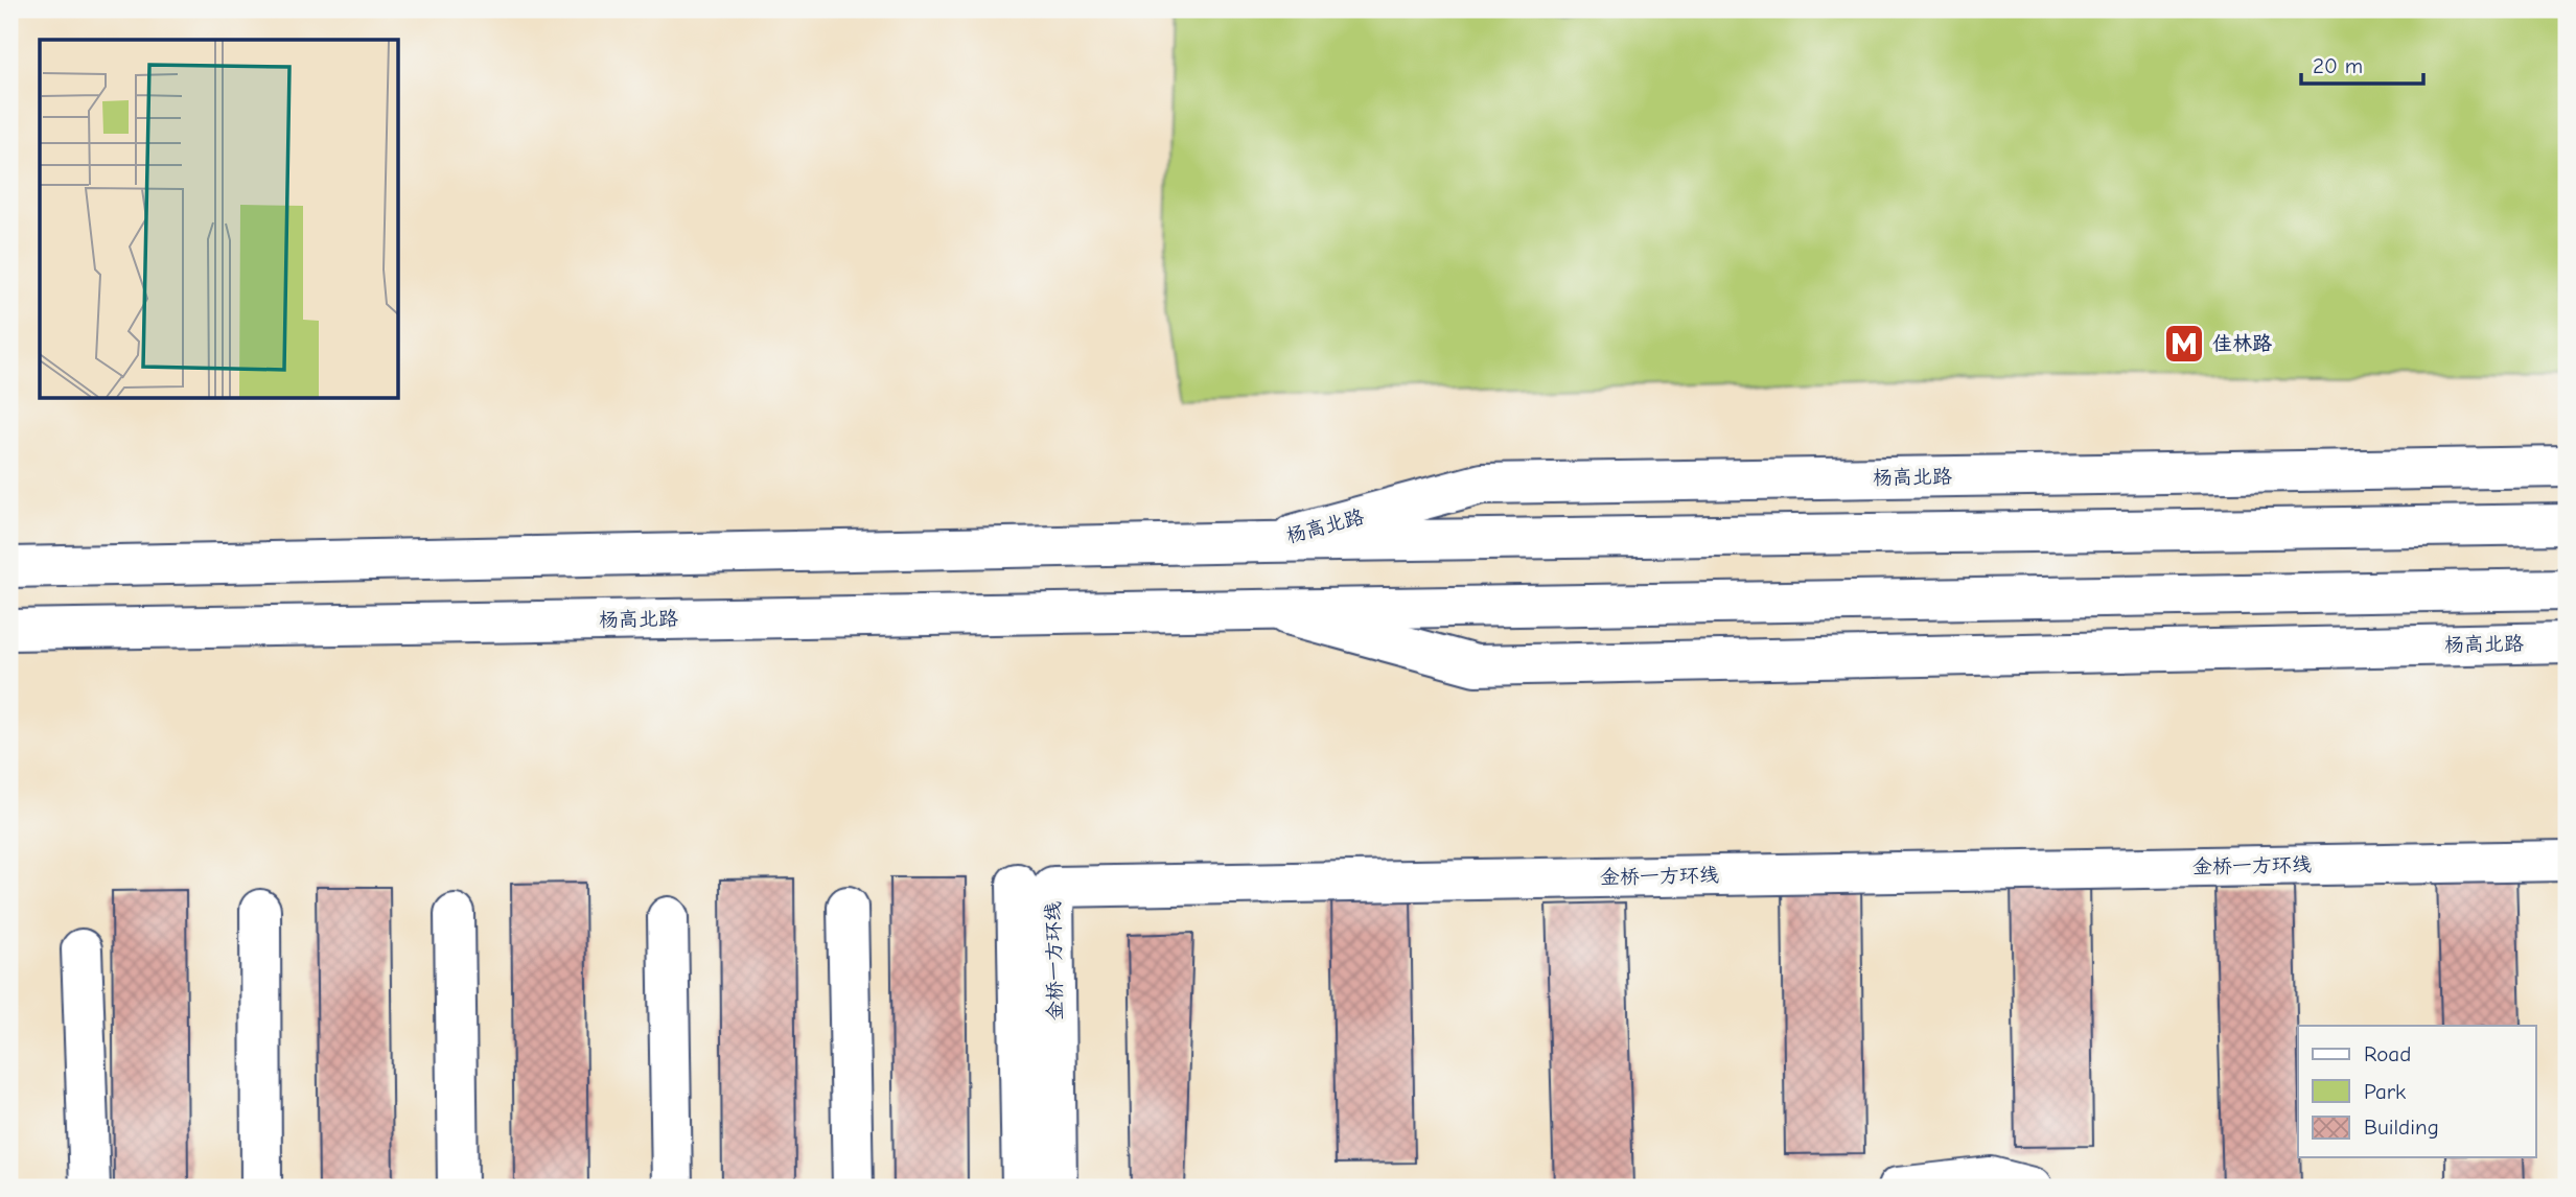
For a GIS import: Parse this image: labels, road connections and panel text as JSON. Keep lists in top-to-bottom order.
{
  "streets": {
    "main road": ["杨高北路", "金桥一方环线"]
  },
  "places": {
    "metro station": ["佳林路"]
  },
  "legend": ["Road", "Park", "Building"],
  "scale_bar": "20 m"
}
